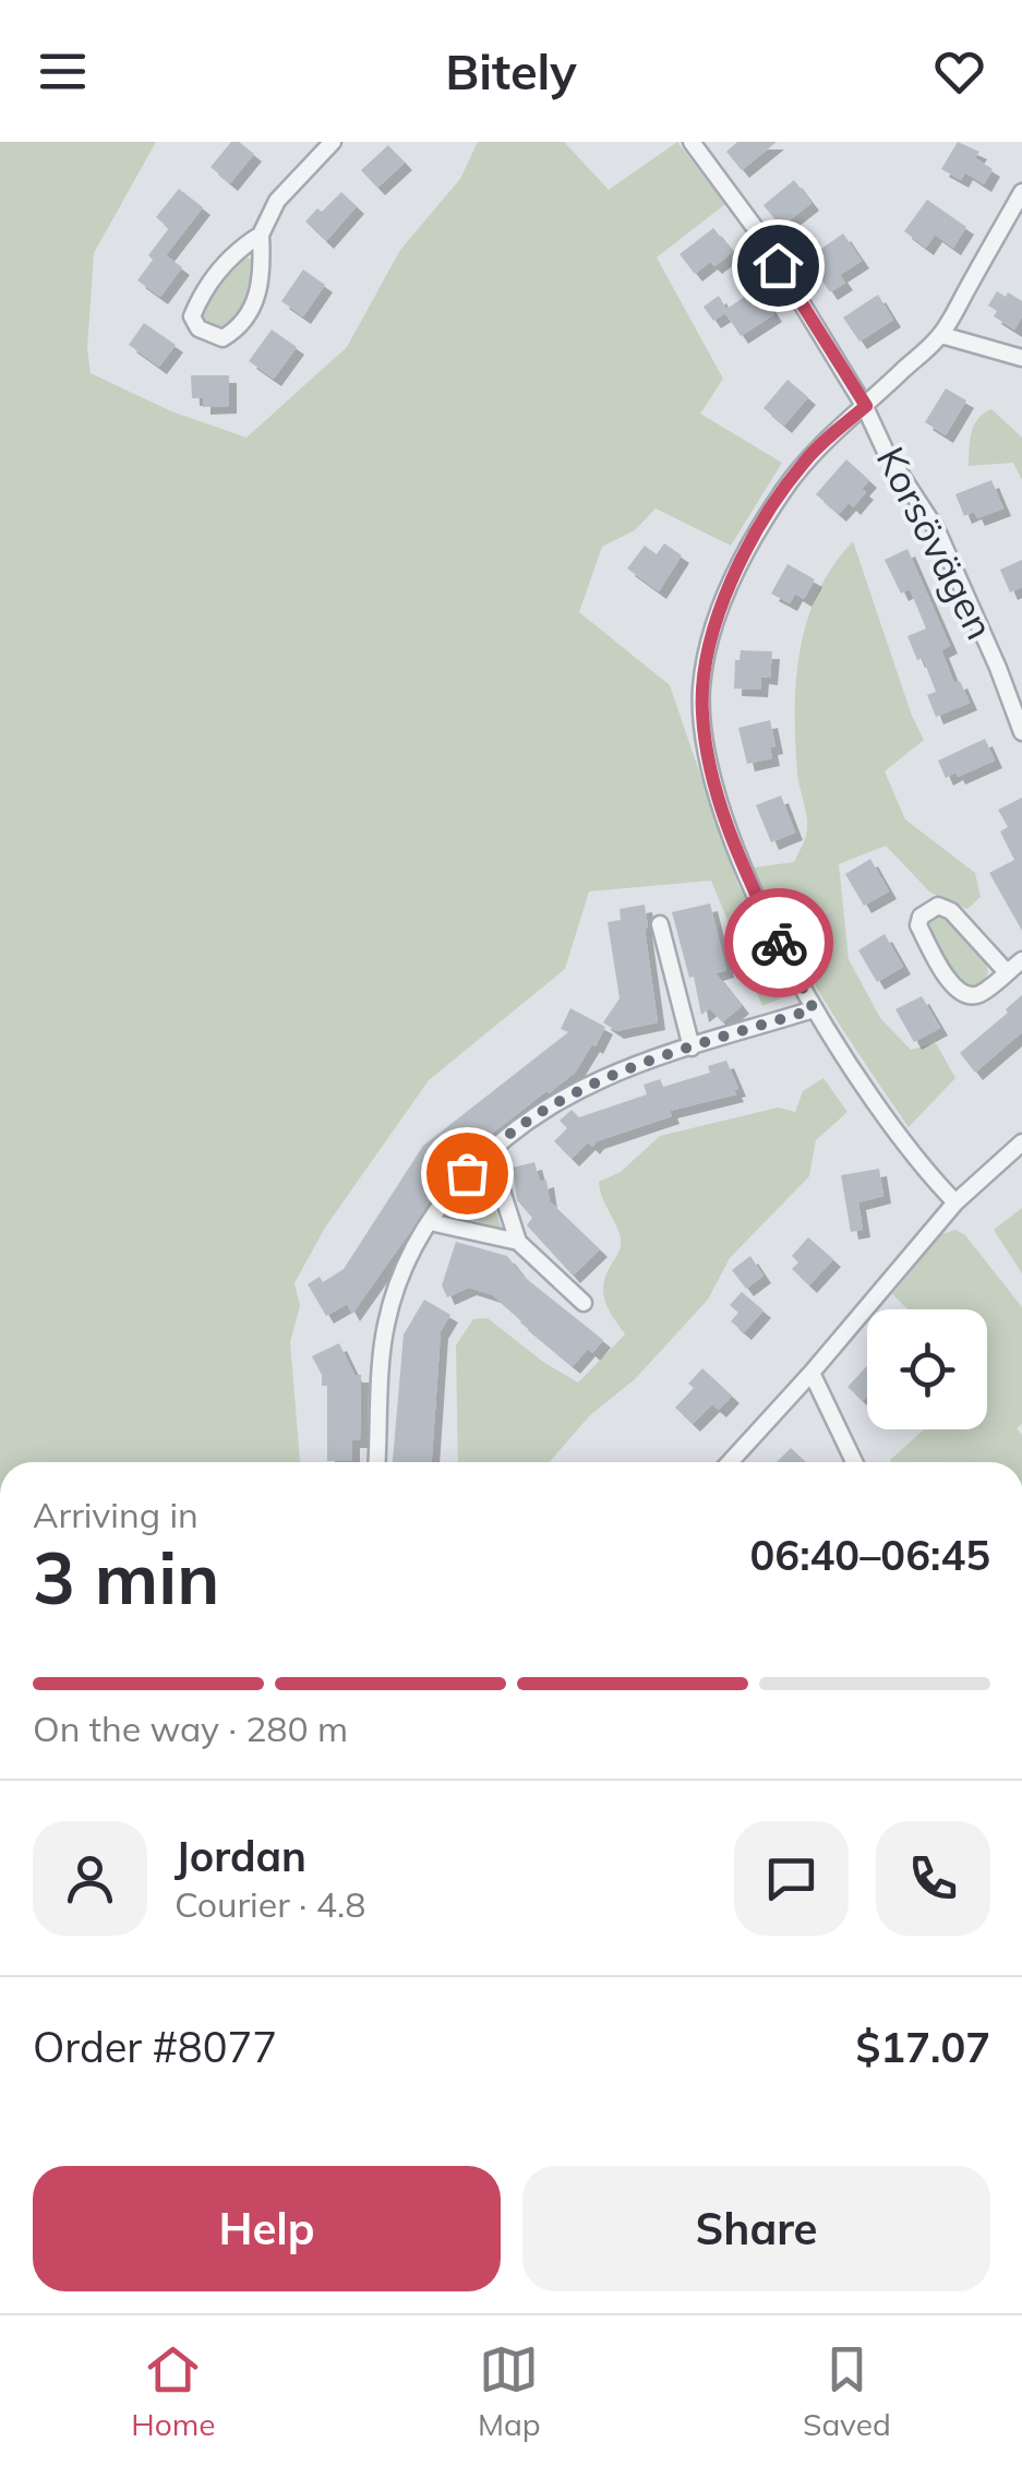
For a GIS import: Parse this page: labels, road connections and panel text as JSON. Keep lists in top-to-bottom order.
{
  "streets": {
    "street": ["Korsövägen"]
  },
  "page": {
    "header": "Bitely",
    "heading": ["3 min", "Arriving in", "06:40–06:45"],
    "panel": [
      "Jordan",
      "Courier · 4.8",
      "Order #8077",
      "$17.07"
    ],
    "bar": "On the way · 280 m",
    "buttons": ["Help", "Share"],
    "tabs": ["Home", "Map", "Saved"]
  }
}
